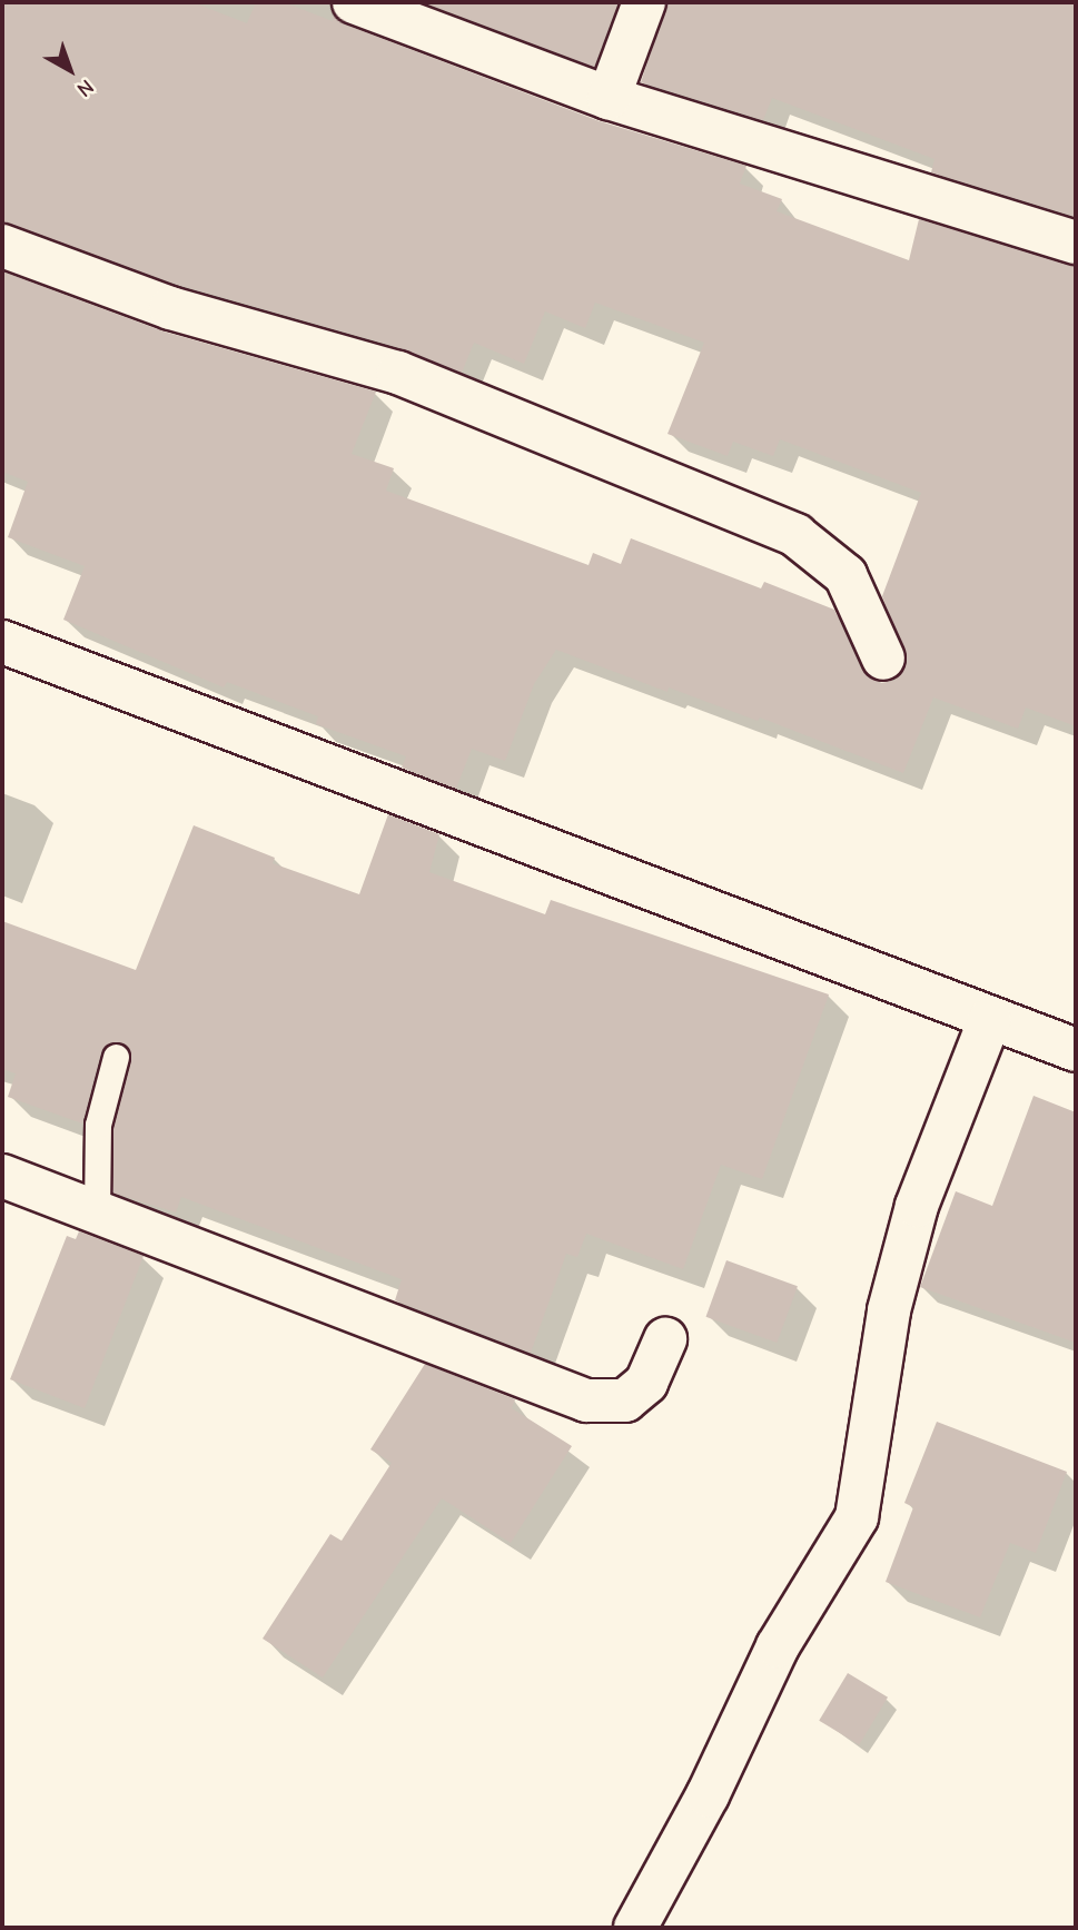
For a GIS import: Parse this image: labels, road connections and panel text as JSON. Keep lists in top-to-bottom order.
{
  "north": "bottom right"
}
